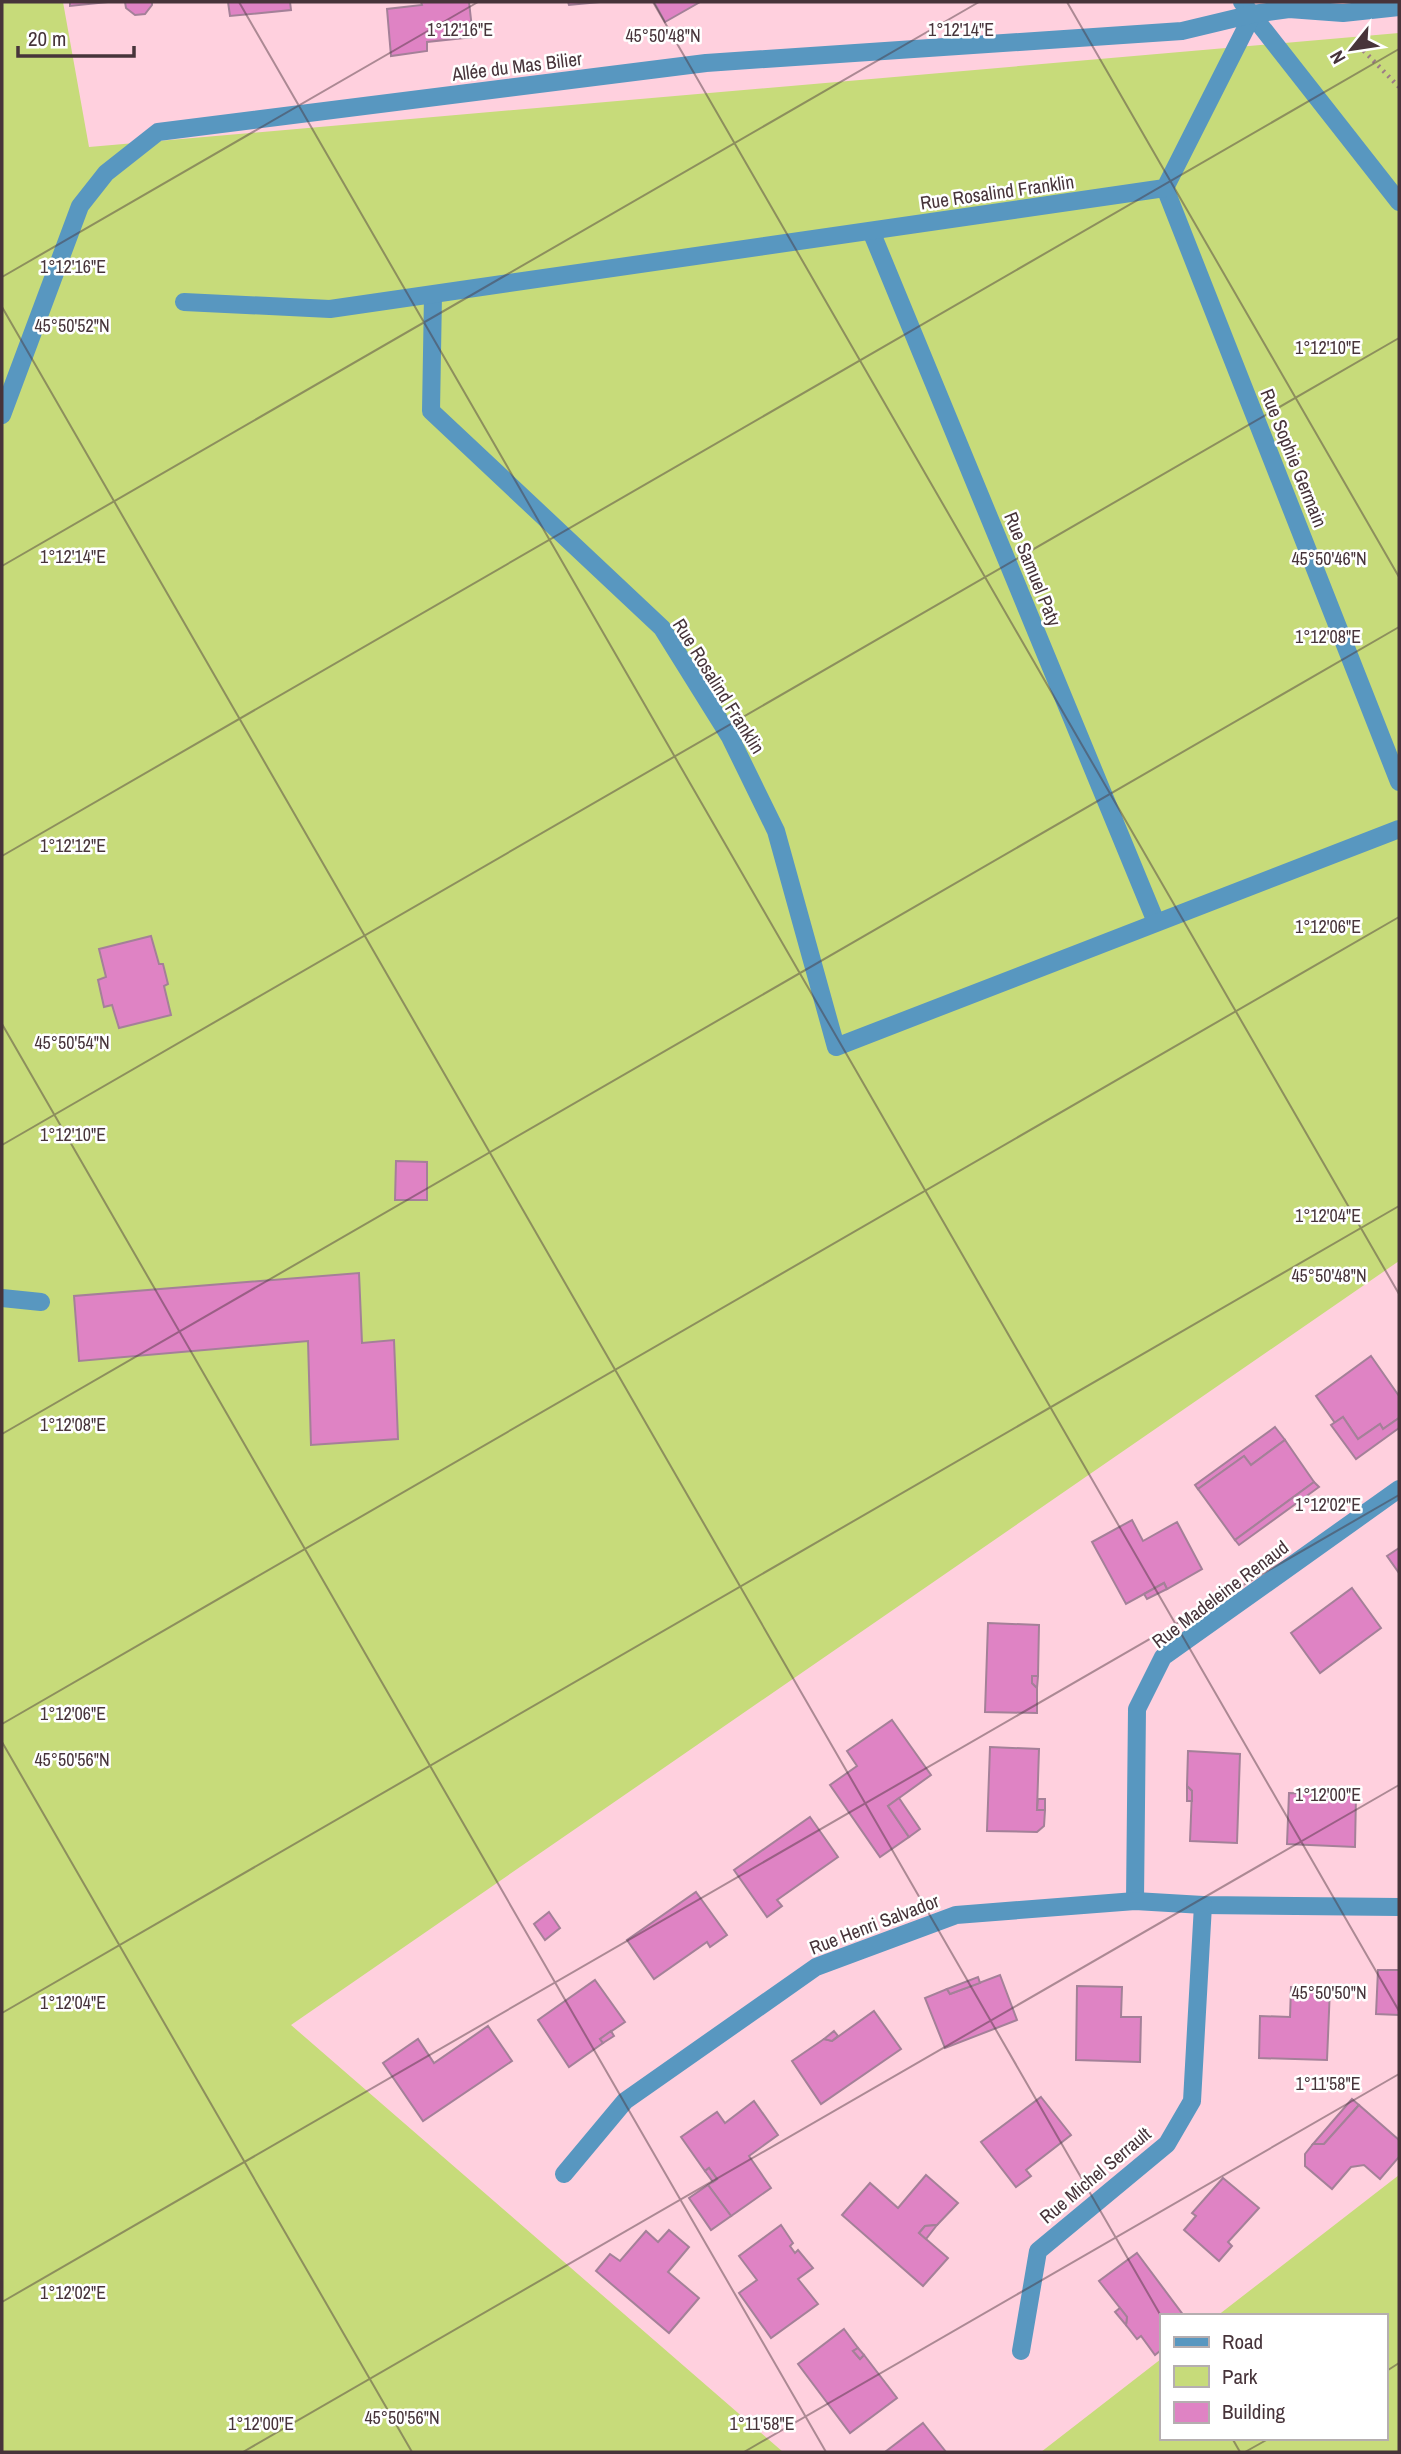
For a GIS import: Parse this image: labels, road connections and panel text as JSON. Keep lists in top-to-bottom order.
{
  "streets": {
    "street": [
      "Allée du Mas Bilier",
      "Rue Rosalind Franklin",
      "Rue Sophie Germain",
      "Rue Samuel Paty",
      "Rue Madeleine Renaud",
      "Rue Henri Salvador",
      "Rue Michel Serrault"
    ]
  },
  "crossings": [
    ["Rue Rosalind Franklin", "Rue Sophie Germain"],
    ["Rue Rosalind Franklin", "Rue Samuel Paty"],
    ["Rue Madeleine Renaud", "Rue Henri Salvador"],
    ["Rue Henri Salvador", "Rue Michel Serrault"]
  ],
  "legend": ["Road", "Park", "Building"],
  "scale_bar": "20 m",
  "north": "bottom left",
  "coordinates": [
    "1°12'16\"E",
    "1°12'14\"E",
    "45°50'48\"N",
    "45°50'52\"N",
    "1°12'10\"E",
    "45°50'46\"N",
    "1°12'08\"E",
    "1°12'12\"E",
    "1°12'06\"E",
    "45°50'54\"N",
    "1°12'04\"E",
    "1°12'02\"E",
    "45°50'56\"N",
    "1°12'00\"E",
    "45°50'50\"N",
    "1°11'58\"E"
  ]
}
